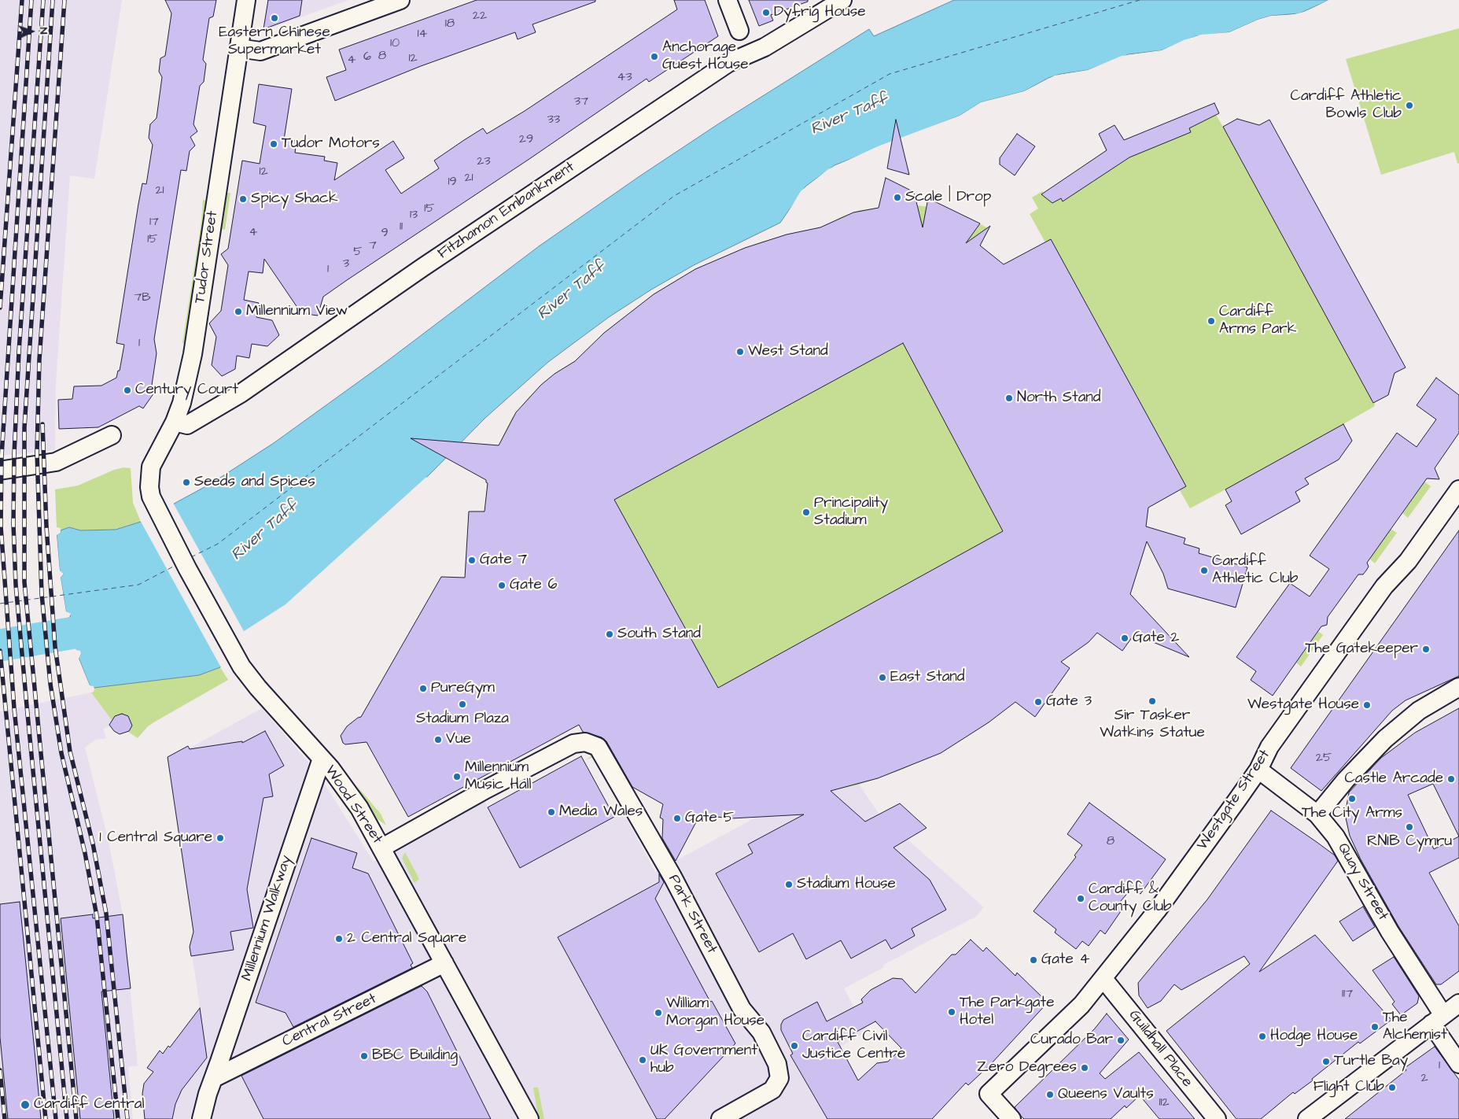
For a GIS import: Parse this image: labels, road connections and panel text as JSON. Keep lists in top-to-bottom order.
{
  "streets": {
    "street": [
      "Fitzhamon Embankment",
      "Tudor Street",
      "Westgate Street",
      "Wood Street",
      "Quay Street",
      "Park Street",
      "Millennium Walkway",
      "Central Street",
      "Guildhall Place"
    ]
  },
  "crossings": [
    ["Fitzhamon Embankment", "Tudor Street"],
    ["Tudor Street", "Wood Street"],
    ["Westgate Street", "Quay Street"],
    ["Westgate Street", "Guildhall Place"],
    ["Wood Street", "Park Street"],
    ["Wood Street", "Millennium Walkway"],
    ["Wood Street", "Central Street"],
    ["Millennium Walkway", "Central Street"]
  ],
  "water": ["River Taff"],
  "places": [
    "Dyfrig House",
    "Eastern Chinese Supermarket",
    "Anchorage Guest House",
    "Cardiff Athletic Bowls Club",
    "Tudor Motors",
    "Scale | Drop",
    "Spicy Shack",
    "Millennium View",
    "Cardiff Arms Park",
    "West Stand",
    "Century Court",
    "North Stand",
    "Seeds and Spices",
    "Principality Stadium",
    "Gate 7",
    "Cardiff Athletic Club",
    "Gate 6",
    "South Stand",
    "Gate 2",
    "The Gatekeeper",
    "East Stand",
    "PureGym",
    "Sir Tasker Watkins Statue",
    "Gate 3",
    "Stadium Plaza",
    "Westgate House",
    "Vue",
    "Millennium Music Hall",
    "Castle Arcade",
    "The City Arms",
    "Media Wales",
    "Gate 5",
    "RNIB Cymru",
    "1 Central Square",
    "Stadium House",
    "Cardiff & County Club",
    "2 Central Square",
    "Gate 4",
    "The Parkgate Hotel",
    "William Morgan House",
    "The Alchemist",
    "Hodge House",
    "Curado Bar",
    "Cardiff Civil Justice Centre",
    "BBC Building",
    "UK Government hub",
    "Turtle Bay",
    "Zero Degrees",
    "Flight Club",
    "Queens Vaults",
    "Cardiff Central"
  ],
  "house_numbers": [
    "22",
    "18",
    "14",
    "10",
    "8",
    "6",
    "12",
    "4",
    "43",
    "37",
    "33",
    "29",
    "23",
    "12",
    "21",
    "19",
    "21",
    "15",
    "13",
    "17",
    "11",
    "4",
    "9",
    "15",
    "7",
    "5",
    "3",
    "1",
    "7B",
    "1",
    "25",
    "8",
    "117",
    "1",
    "2",
    "112"
  ],
  "north": "right"
}
